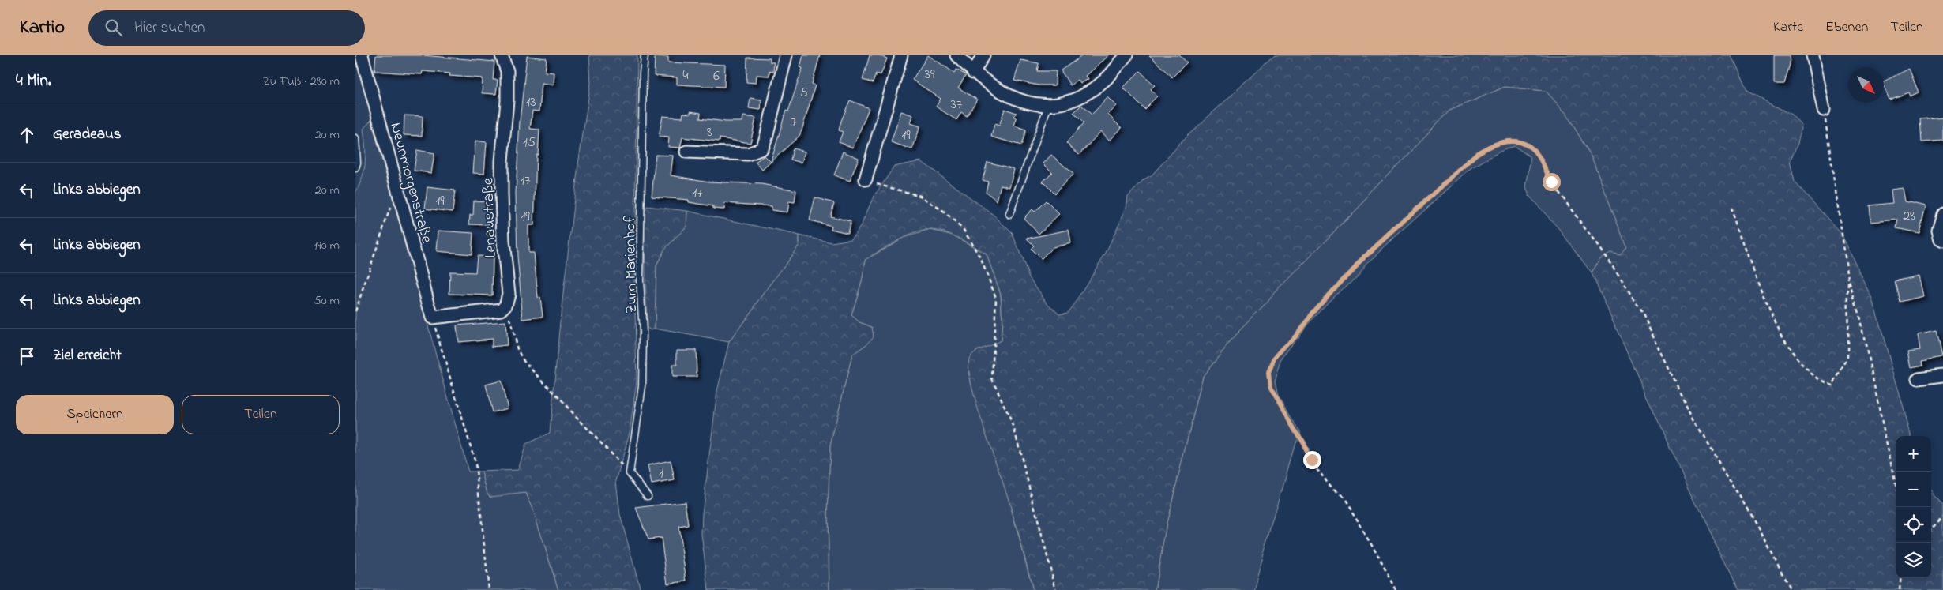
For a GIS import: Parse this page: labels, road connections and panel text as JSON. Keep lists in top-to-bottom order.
{
  "streets": {
    "street": ["Neunmorgenstraße", "Lenaustraße"],
    "lane": ["Zum Marienhof"]
  },
  "house_numbers": [
    "39",
    "4",
    "6",
    "5",
    "13",
    "37",
    "7",
    "8",
    "19",
    "15",
    "17",
    "17",
    "19",
    "28",
    "19",
    "1"
  ],
  "north": "bottom right",
  "page": {
    "header": "Kartio",
    "search": "Hier suchen",
    "nav": ["Karte", "Ebenen", "Teilen"],
    "heading": ["4 Min.", "Zu Fuß · 280 m"],
    "list": [
      ["Geradeaus", "20 m"],
      ["Links abbiegen", "20 m"],
      ["Links abbiegen", "190 m"],
      ["Links abbiegen", "50 m"],
      "Ziel erreicht"
    ],
    "buttons": ["Speichern", "Teilen"],
    "map_buttons": ["+", "−"]
  }
}
